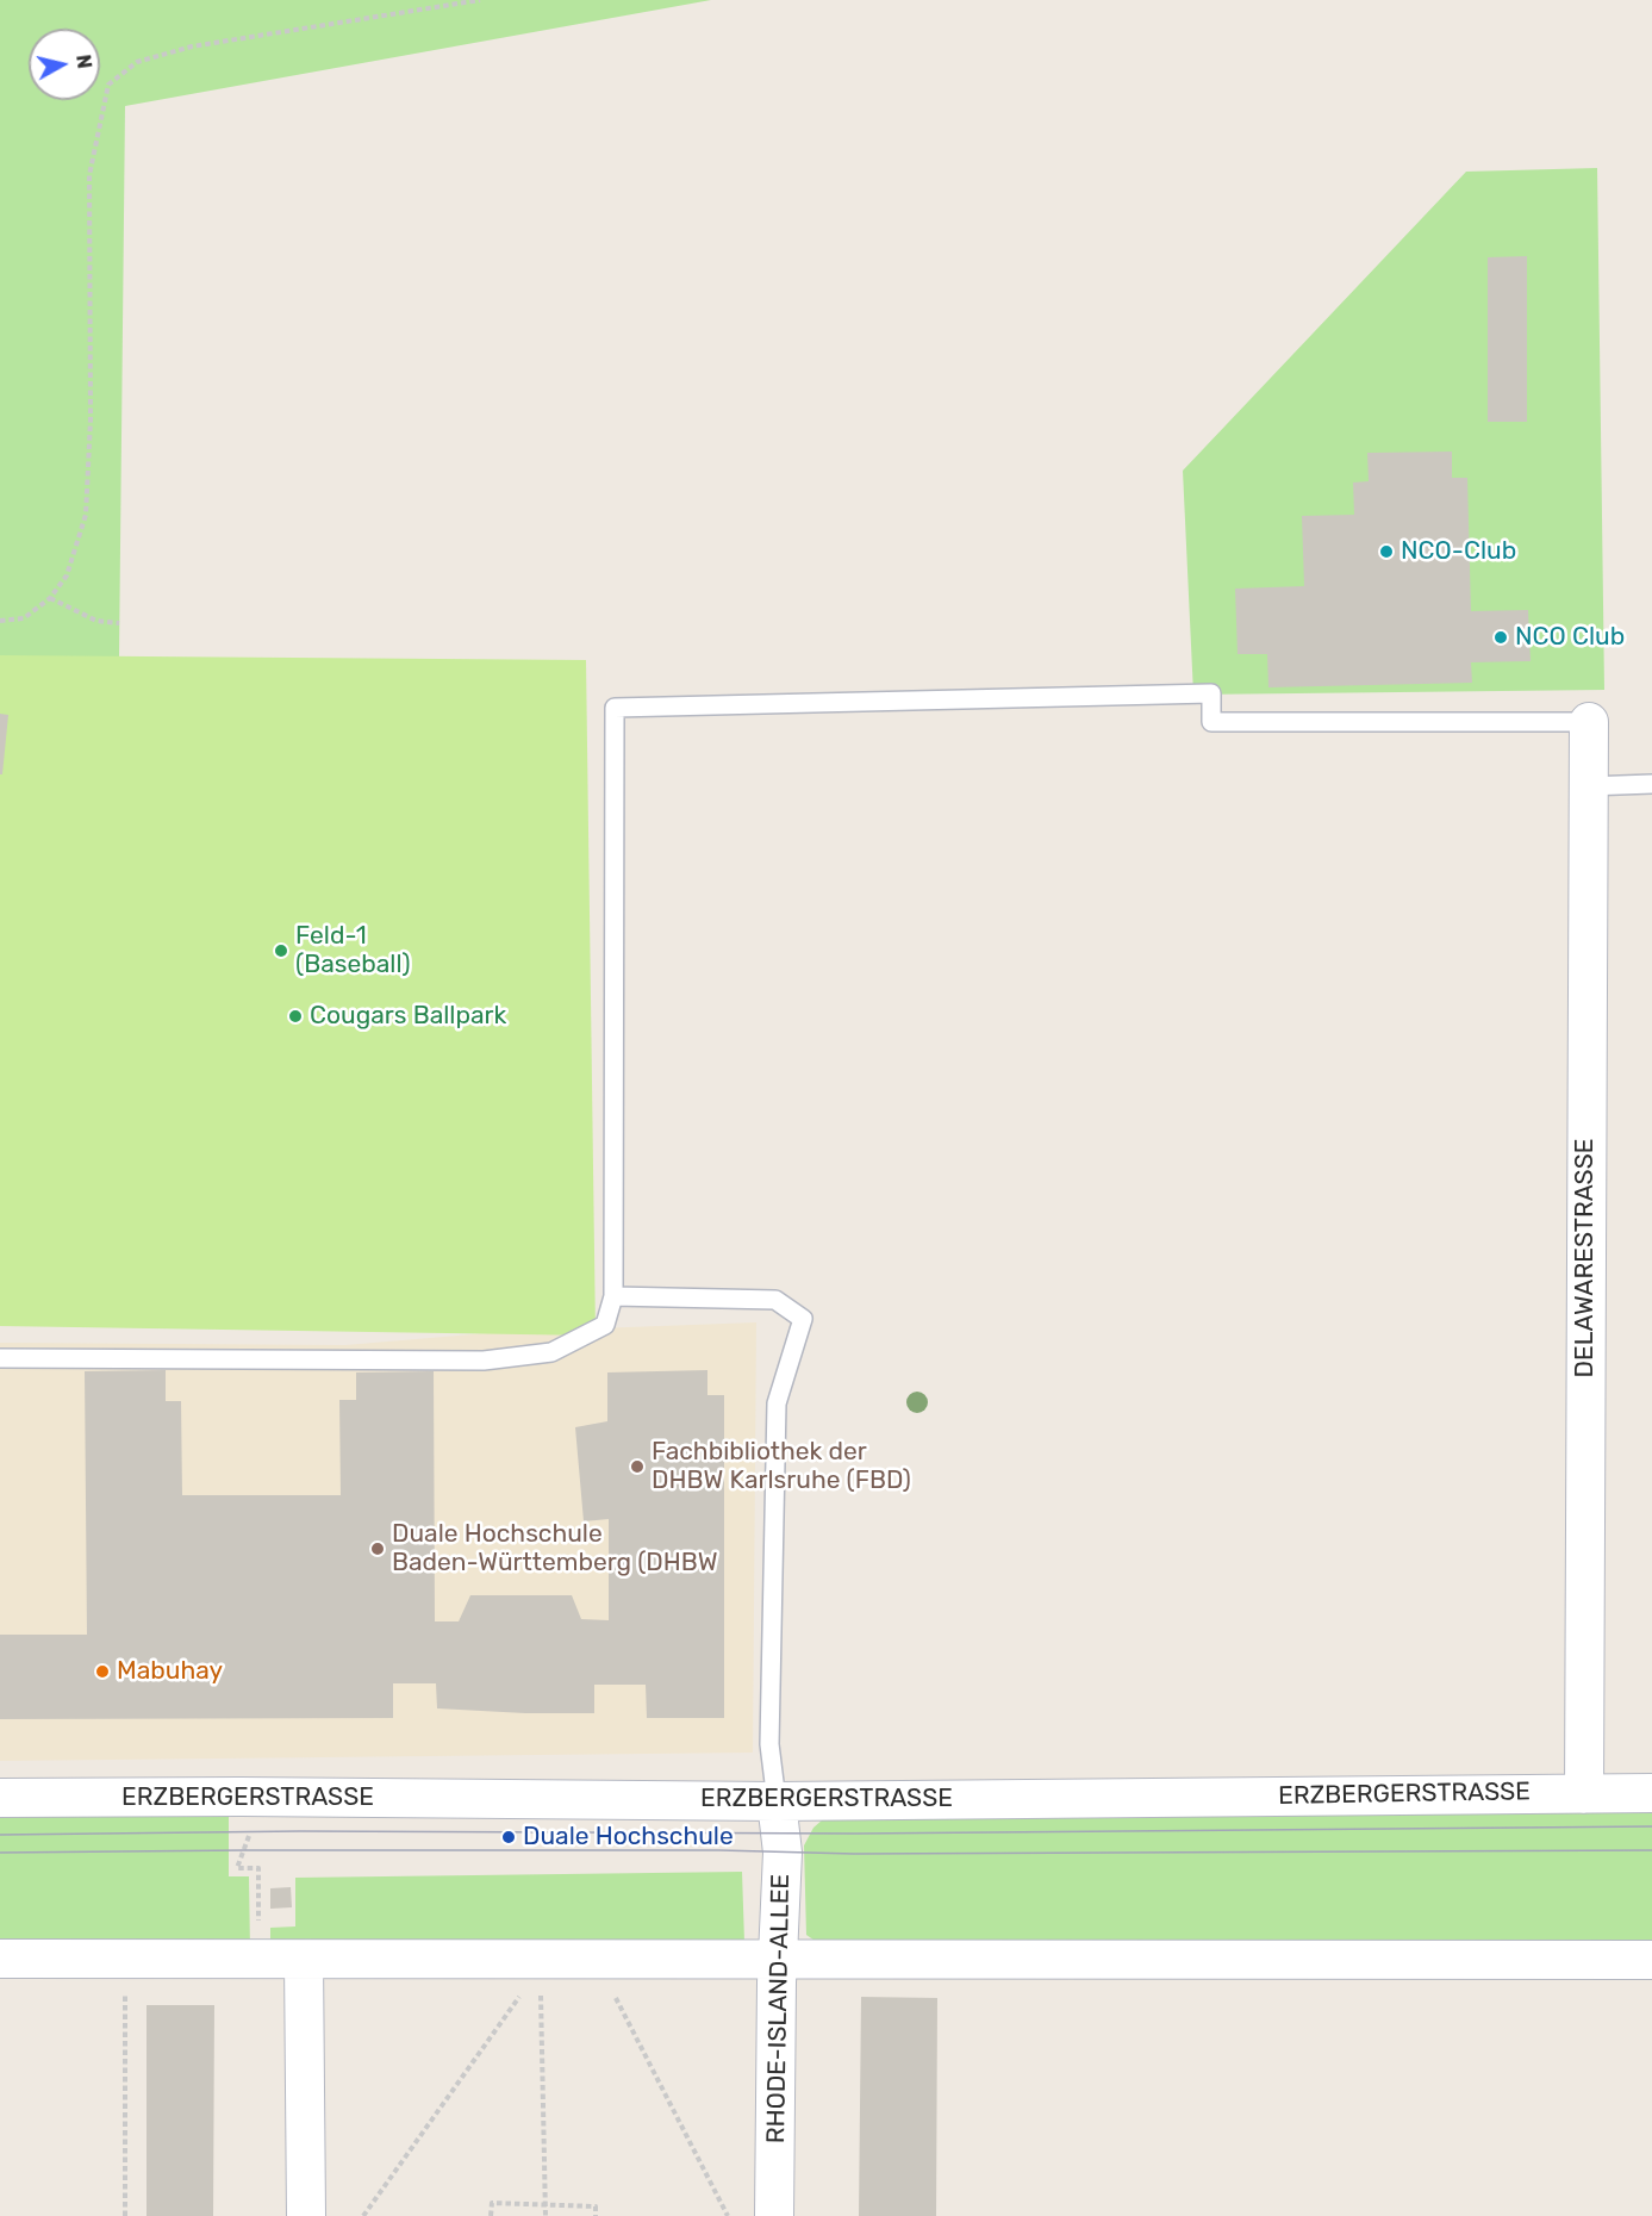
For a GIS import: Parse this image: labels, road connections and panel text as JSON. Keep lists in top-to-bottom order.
{
  "streets": {
    "street": ["DELAWARESTRASSE", "ERZBERGERSTRASSE", "RHODE-ISLAND-ALLEE"]
  },
  "crossings": [
    ["DELAWARESTRASSE", "ERZBERGERSTRASSE"],
    ["ERZBERGERSTRASSE", "RHODE-ISLAND-ALLEE"]
  ],
  "places": [
    "NCO-Club",
    "NCO Club",
    "Feld-1 (Baseball)",
    "Cougars Ballpark",
    "Fachbibliothek der DHBW Karlsruhe (FBD)",
    "Duale Hochschule Baden-Württemberg (DHBW",
    "Mabuhay",
    "Duale Hochschule"
  ],
  "north": "right"
}
